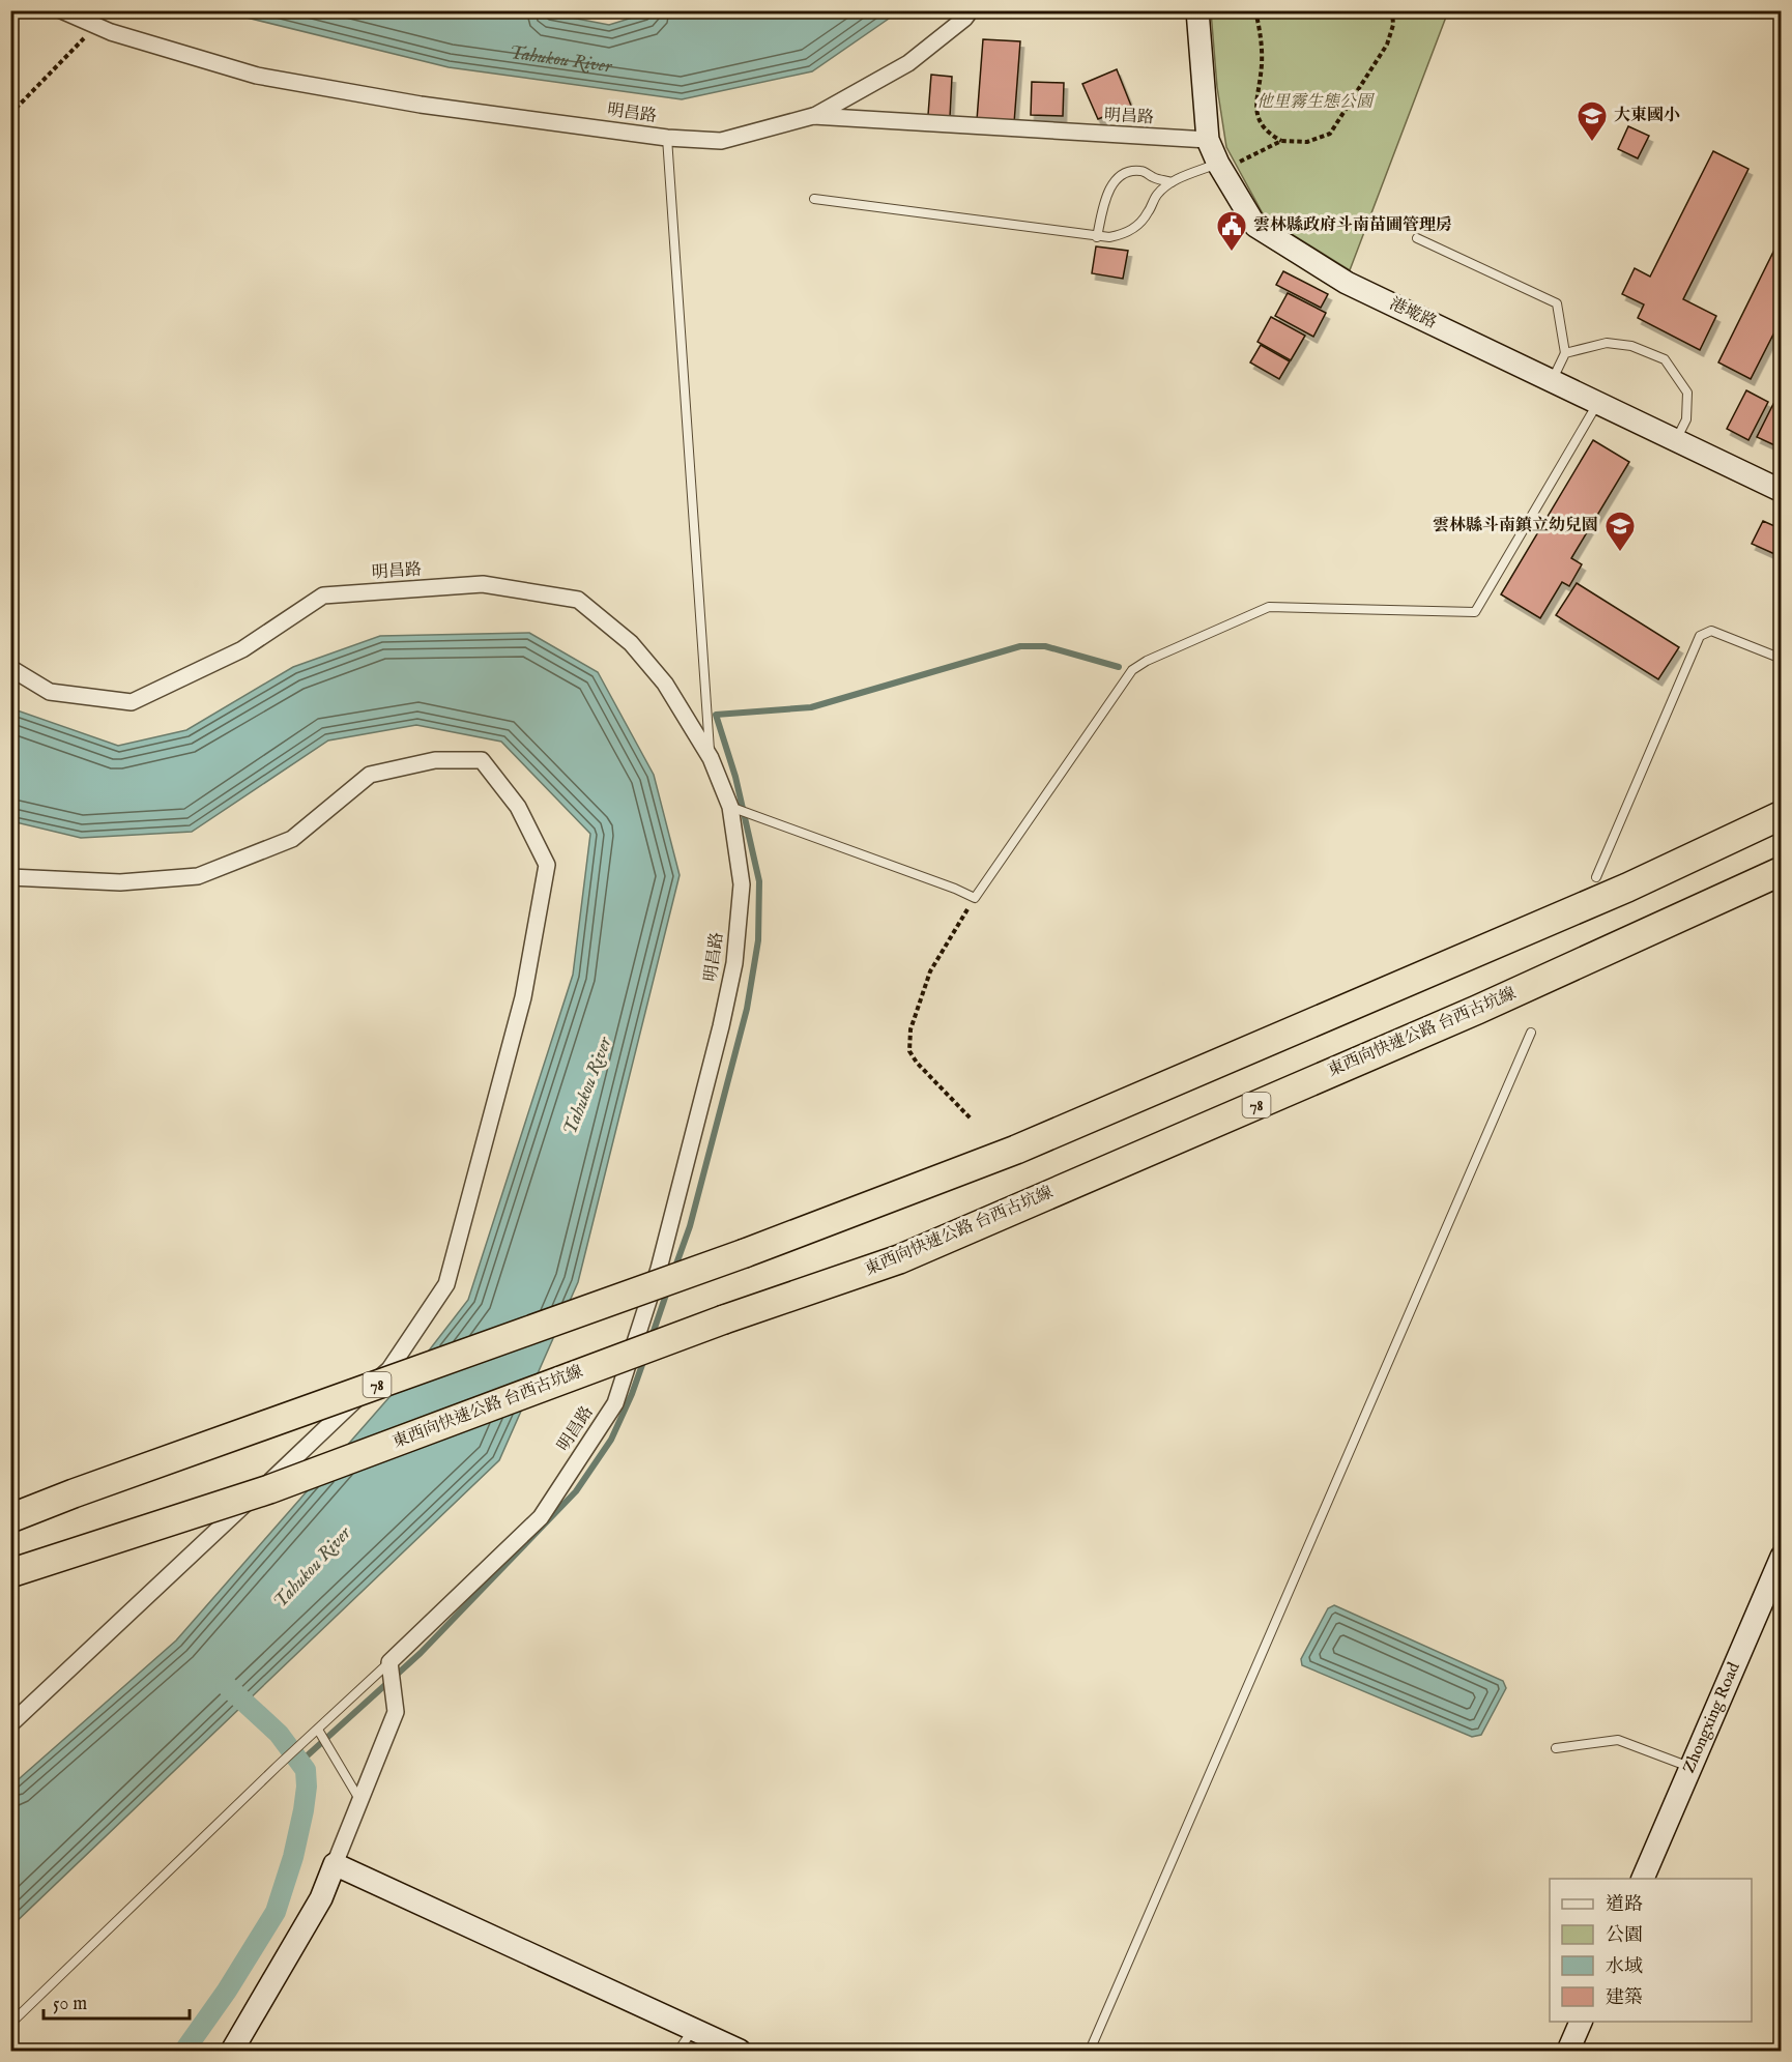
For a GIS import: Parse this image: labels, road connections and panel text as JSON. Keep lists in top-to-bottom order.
{
  "streets": {
    "highway": ["東西向快速公路 台西古坑線", "78"],
    "street": ["明昌路", "港墘路", "Zhongxing Road"]
  },
  "crossings": [
    ["明昌路", "港墘路"]
  ],
  "water": ["Tahukou River"],
  "parks": ["他里霧生態公園"],
  "places": {
    "school or university": ["大東國小", "雲林縣斗南鎮立幼兒園"],
    "public building": ["雲林縣政府斗南苗圃管理房"]
  },
  "legend": [
    "道路",
    "公園",
    "水域",
    "建築"
  ],
  "scale_bar": "50 m"
}
